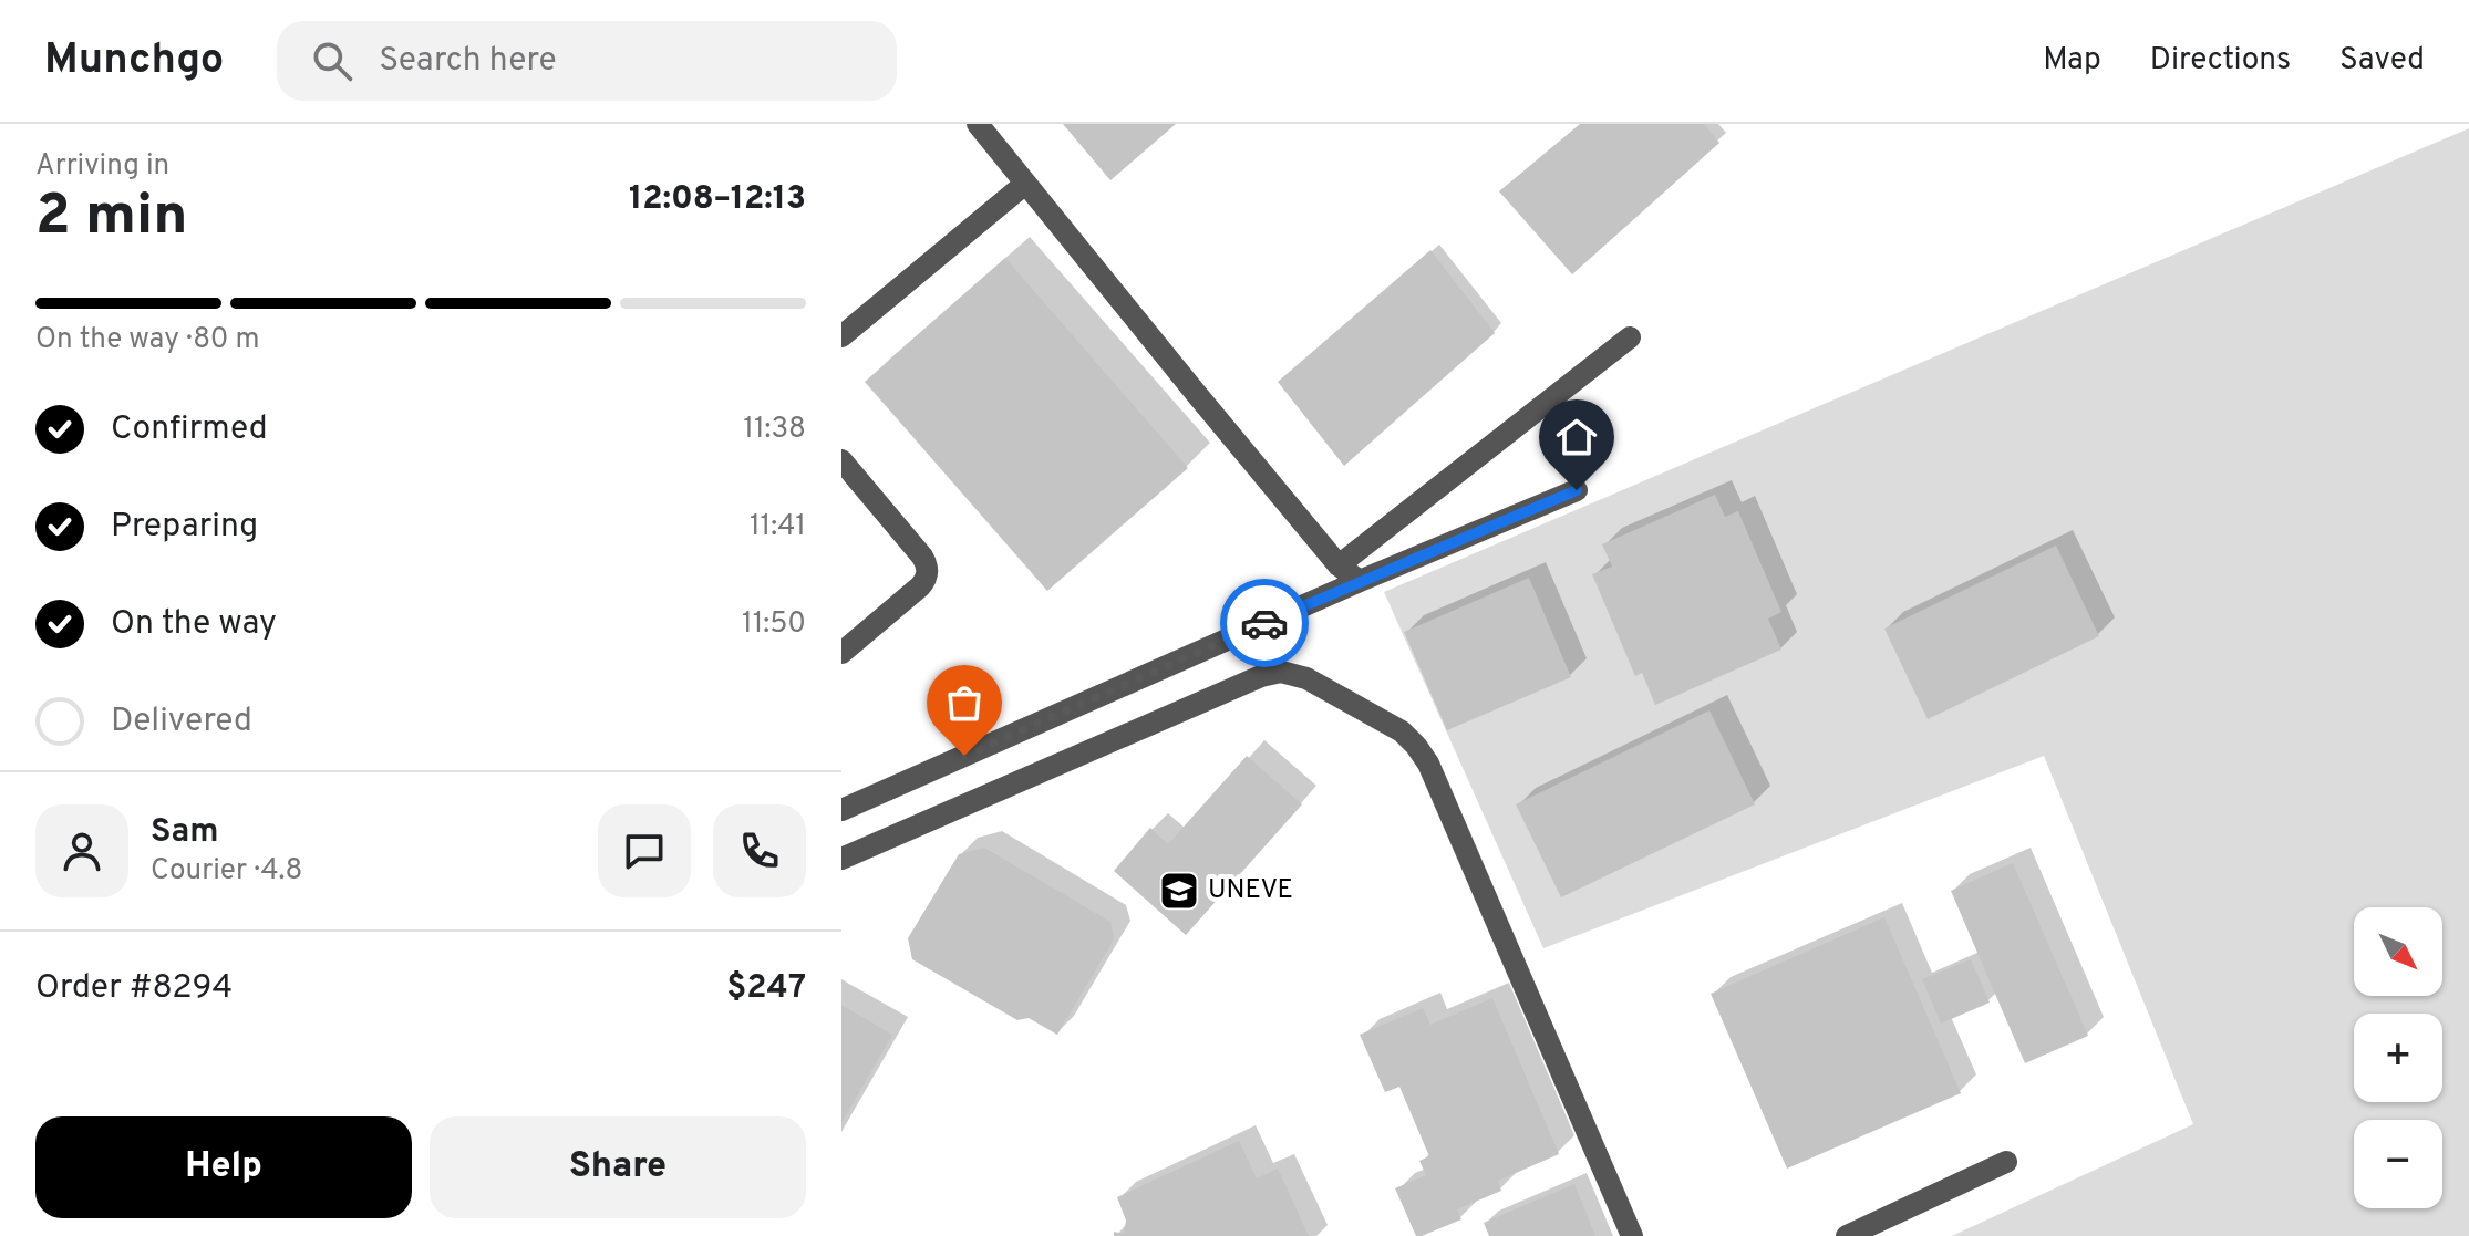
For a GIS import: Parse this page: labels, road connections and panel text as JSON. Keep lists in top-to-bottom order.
{
  "places": {
    "school or university": ["UNEVE"]
  },
  "north": "bottom right",
  "page": {
    "header": "Munchgo",
    "search": "Search here",
    "nav": ["Map", "Directions", "Saved"],
    "heading": ["2 min", "Arriving in", "12:08–12:13"],
    "panel": [
      "Sam",
      "Courier · 4.8",
      "Order #8294",
      "$247"
    ],
    "bar": "On the way · 80 m",
    "list": [
      ["Confirmed", "11:38"],
      ["Preparing", "11:41"],
      ["On the way", "11:50"],
      "Delivered"
    ],
    "map_buttons": ["+", "−"],
    "buttons": ["Help", "Share"]
  }
}
